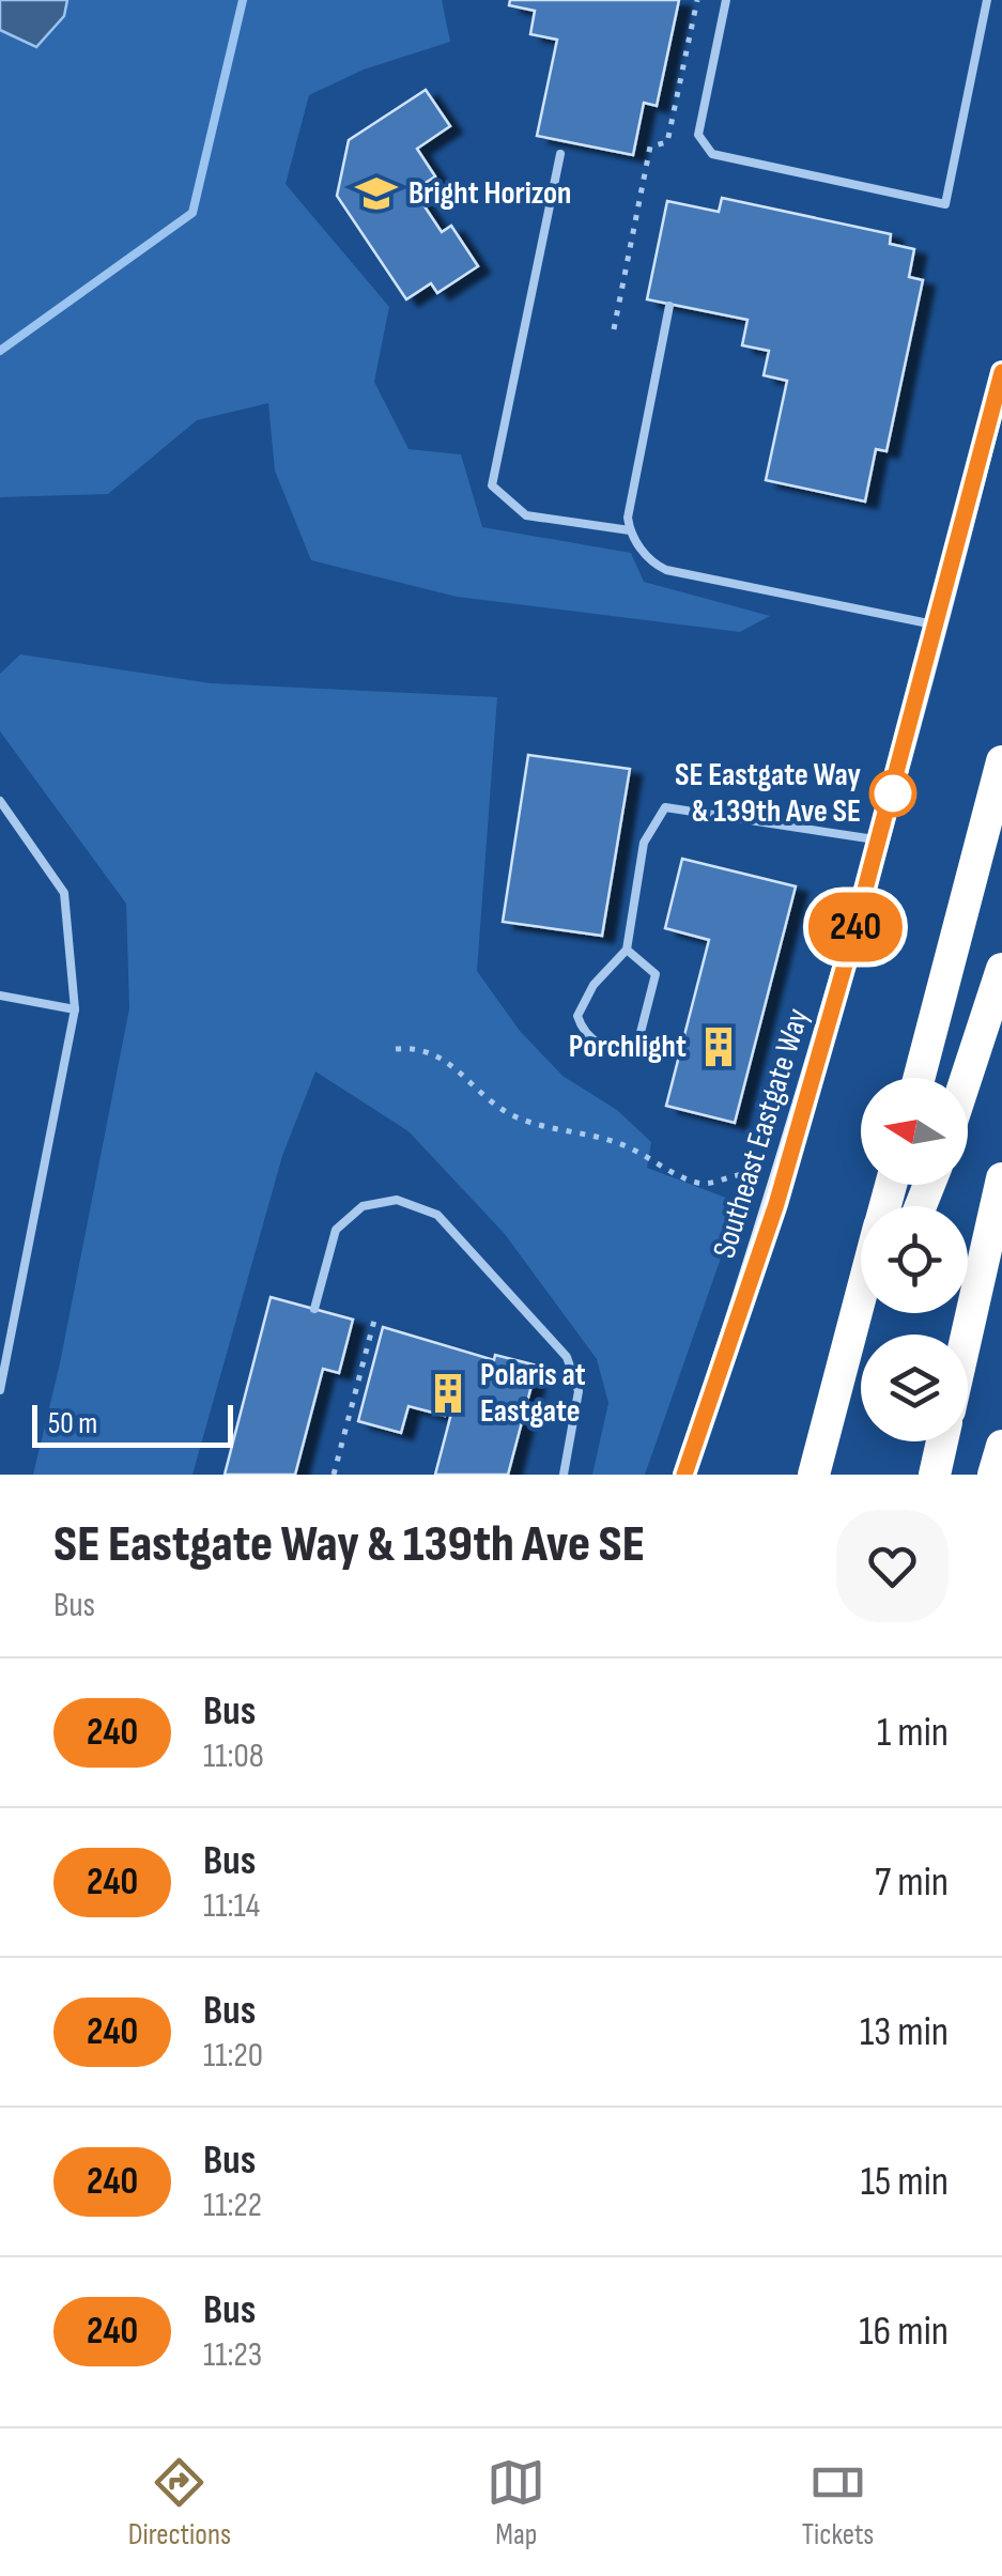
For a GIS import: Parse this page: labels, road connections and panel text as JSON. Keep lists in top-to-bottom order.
{
  "streets": {
    "main road": ["Southeast Eastgate Way"]
  },
  "places": {
    "school or university": ["Bright Horizon"],
    "other": ["SE Eastgate Way & 139th Ave SE"],
    "building": ["Porchlight", "Polaris at Eastgate"]
  },
  "lines": ["bus line 240"],
  "scale_bar": "50 m",
  "north": "left",
  "page": {
    "on_map": "240",
    "scale": "50 m",
    "heading": ["SE Eastgate Way & 139th Ave SE", "Bus"],
    "list": [
      {
        "mark": "240",
        "name": "Bus",
        "note": "11:08",
        "value": "1 min"
      },
      {
        "mark": "240",
        "name": "Bus",
        "note": "11:14",
        "value": "7 min"
      },
      {
        "mark": "240",
        "name": "Bus",
        "note": "11:20",
        "value": "13 min"
      },
      {
        "mark": "240",
        "name": "Bus",
        "note": "11:22",
        "value": "15 min"
      },
      {
        "mark": "240",
        "name": "Bus",
        "note": "11:23",
        "value": "16 min"
      }
    ],
    "tabs": ["Directions", "Map", "Tickets"]
  }
}
